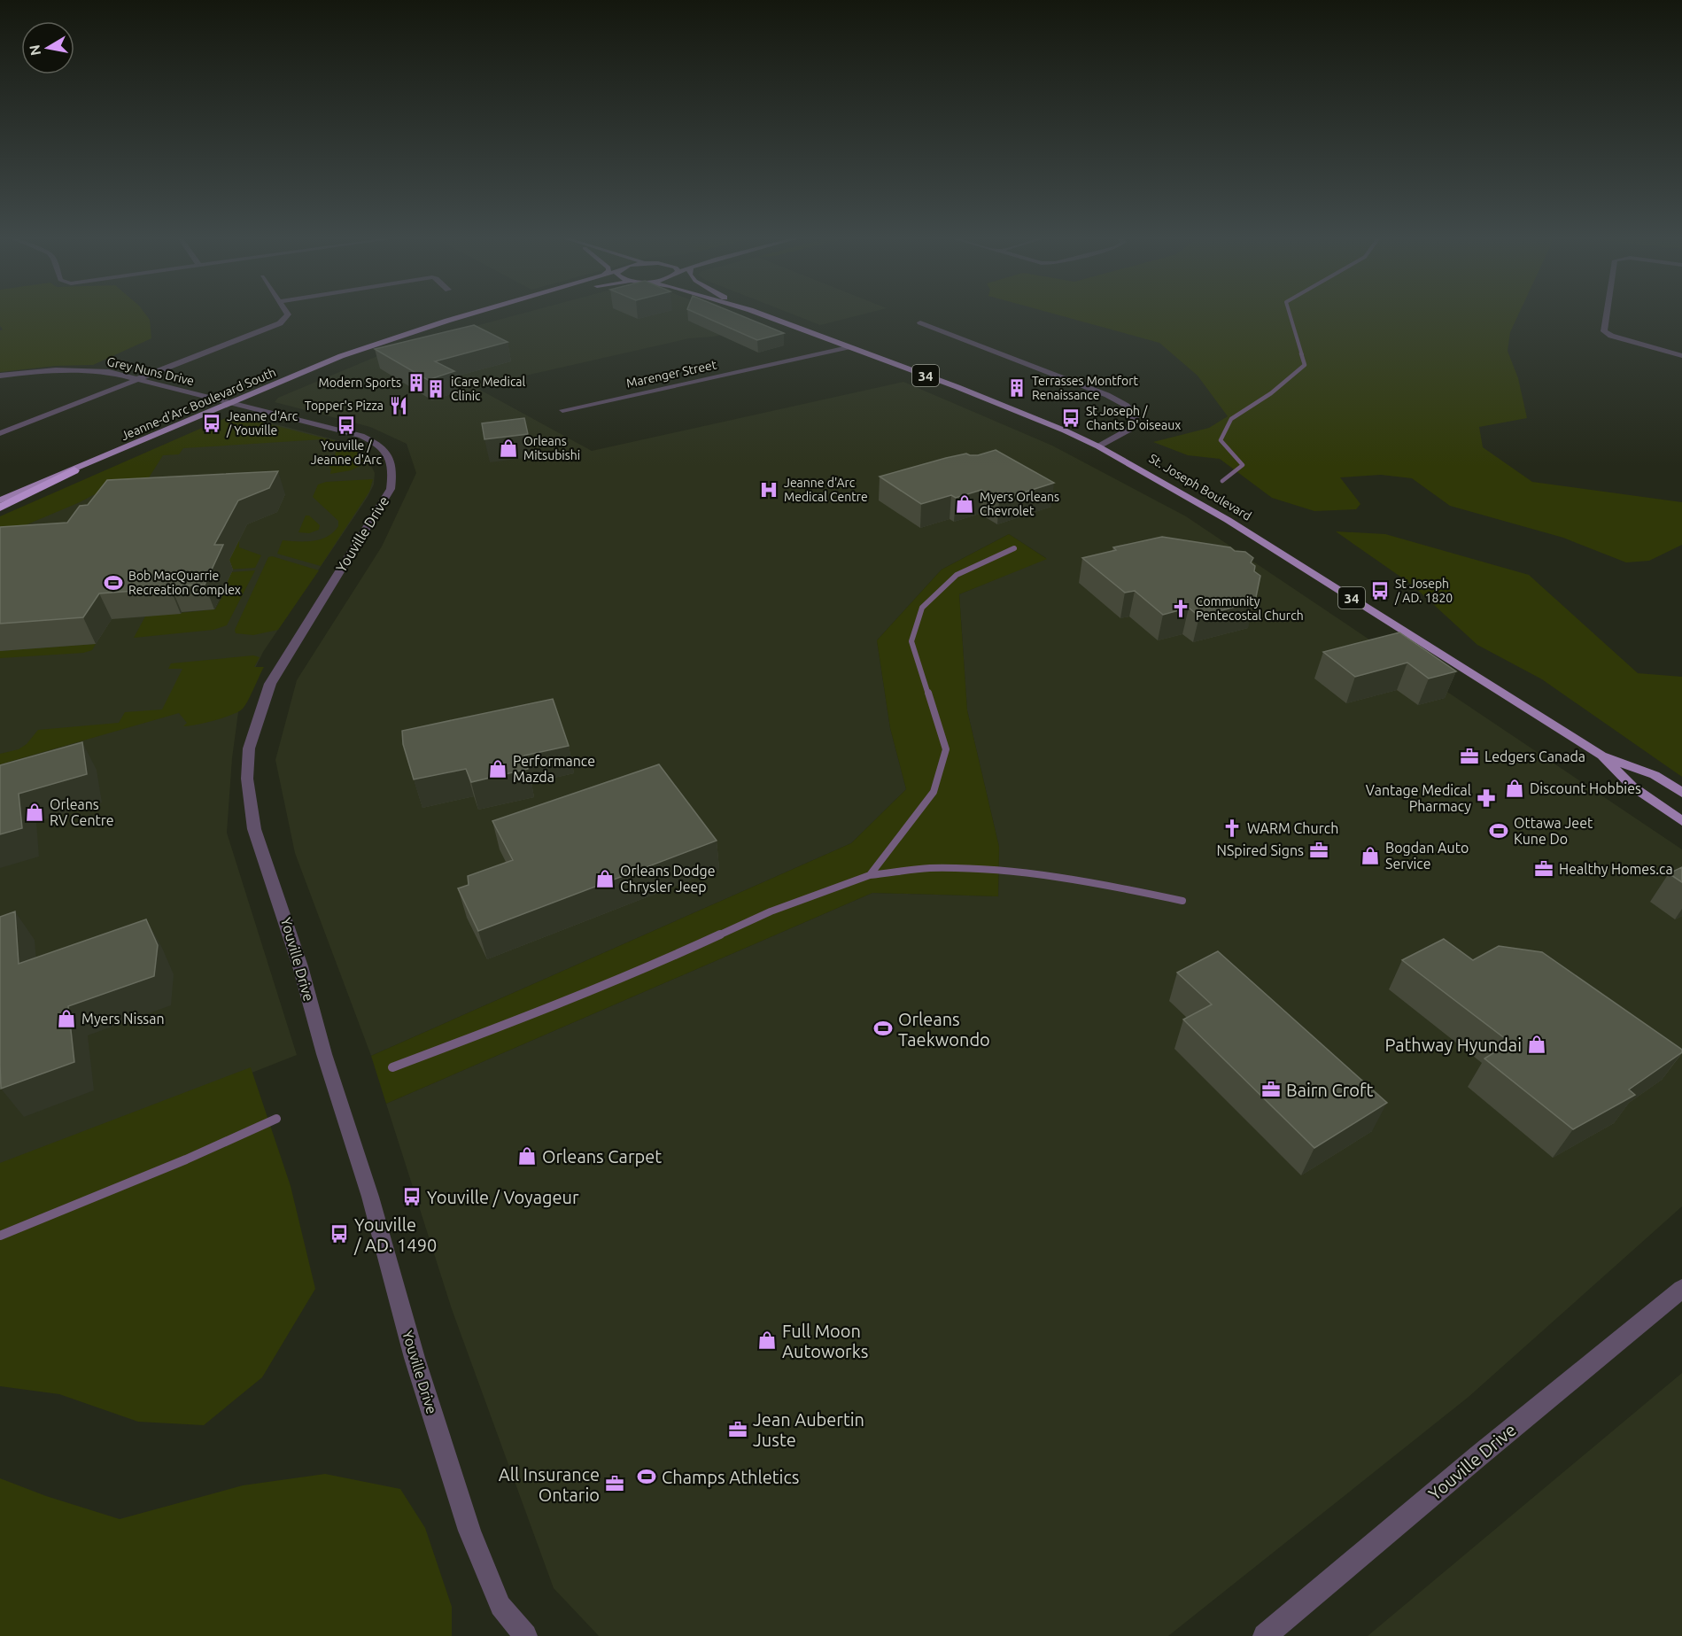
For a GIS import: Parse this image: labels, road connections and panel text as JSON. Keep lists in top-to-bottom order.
{
  "streets": {
    "main road": ["34", "Jeanne-d'Arc Boulevard South", "St. Joseph Boulevard"],
    "street": ["Grey Nuns Drive", "Marenger Street", "Youville Drive"]
  },
  "crossings": [
    ["Grey Nuns Drive", "Jeanne-d'Arc Boulevard South"],
    ["Grey Nuns Drive", "Youville Drive"],
    ["Marenger Street", "St. Joseph Boulevard"],
    ["Jeanne-d'Arc Boulevard South", "Youville Drive"]
  ],
  "places": {
    "building": ["Modern Sports", "Terrasses Montfort Renaissance", "iCare Medical Clinic"],
    "restaurant": ["Topper's Pizza"],
    "bus stop": [
      "St Joseph / Chants D'oiseaux",
      "Jeanne d'Arc / Youville",
      "Youville / Jeanne d'Arc",
      "St Joseph / AD. 1820",
      "Youville / Voyageur",
      "Youville / AD. 1490"
    ],
    "shop": [
      "Orleans Mitsubishi",
      "Myers Orleans Chevrolet",
      "Performance Mazda",
      "Discount Hobbies",
      "Orleans RV Centre",
      "Bogdan Auto Service",
      "Orleans Dodge Chrysler Jeep",
      "Myers Nissan",
      "Pathway Hyundai",
      "Orleans Carpet",
      "Full Moon Autoworks"
    ],
    "hospital": ["Jeanne d'Arc Medical Centre"],
    "sports": [
      "Bob MacQuarrie Recreation Complex",
      "Ottawa Jeet Kune Do",
      "Orleans Taekwondo",
      "Champs Athletics"
    ],
    "church": ["Community Pentecostal Church", "WARM Church"],
    "office": [
      "Ledgers Canada",
      "NSpired Signs",
      "Healthy Homes.ca",
      "Bairn Croft",
      "Jean Aubertin Juste",
      "All Insurance Ontario"
    ],
    "pharmacy": ["Vantage Medical Pharmacy"]
  },
  "north": "left"
}
